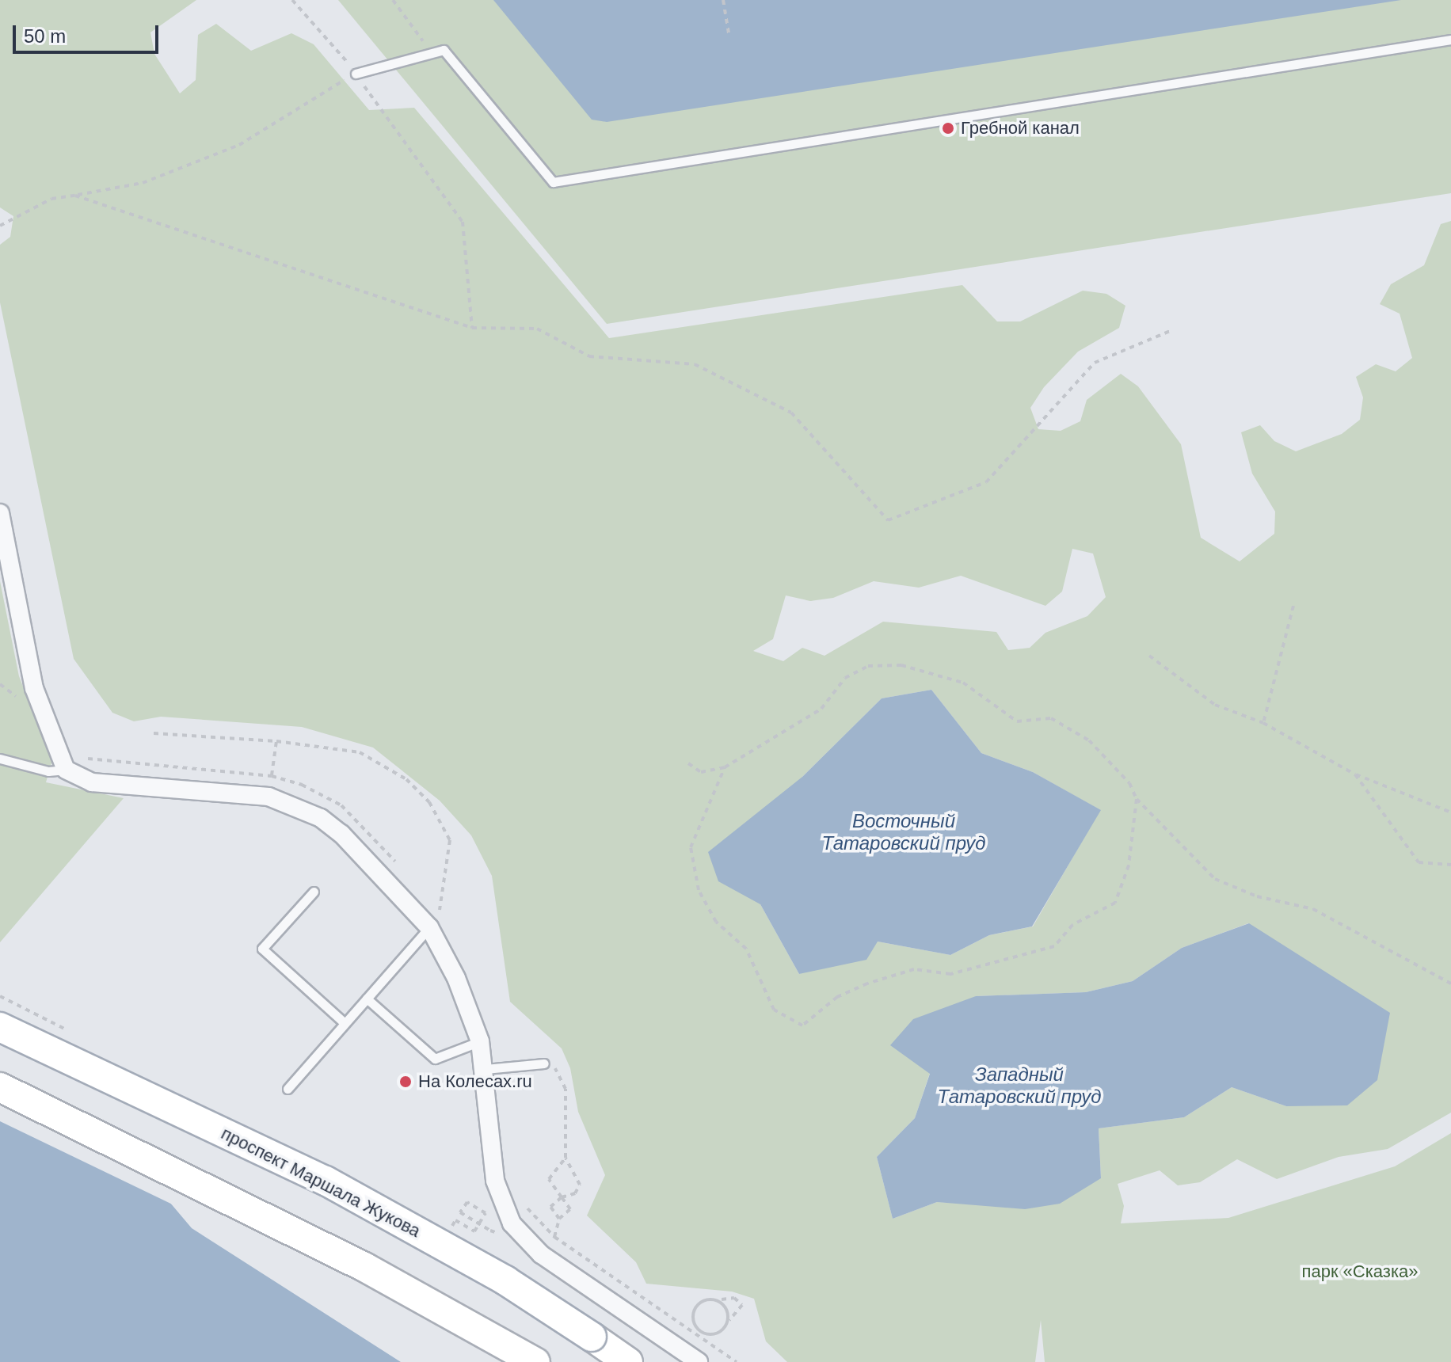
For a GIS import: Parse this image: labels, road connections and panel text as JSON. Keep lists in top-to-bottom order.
{
  "streets": {
    "main road": ["проспект Маршала Жукова"]
  },
  "water": ["Восточный Татаровский пруд", "Западный Татаровский пруд"],
  "parks": ["парк «Сказка»"],
  "places": ["Гребной канал", "На Колесах.ru"],
  "scale_bar": "50 m"
}
